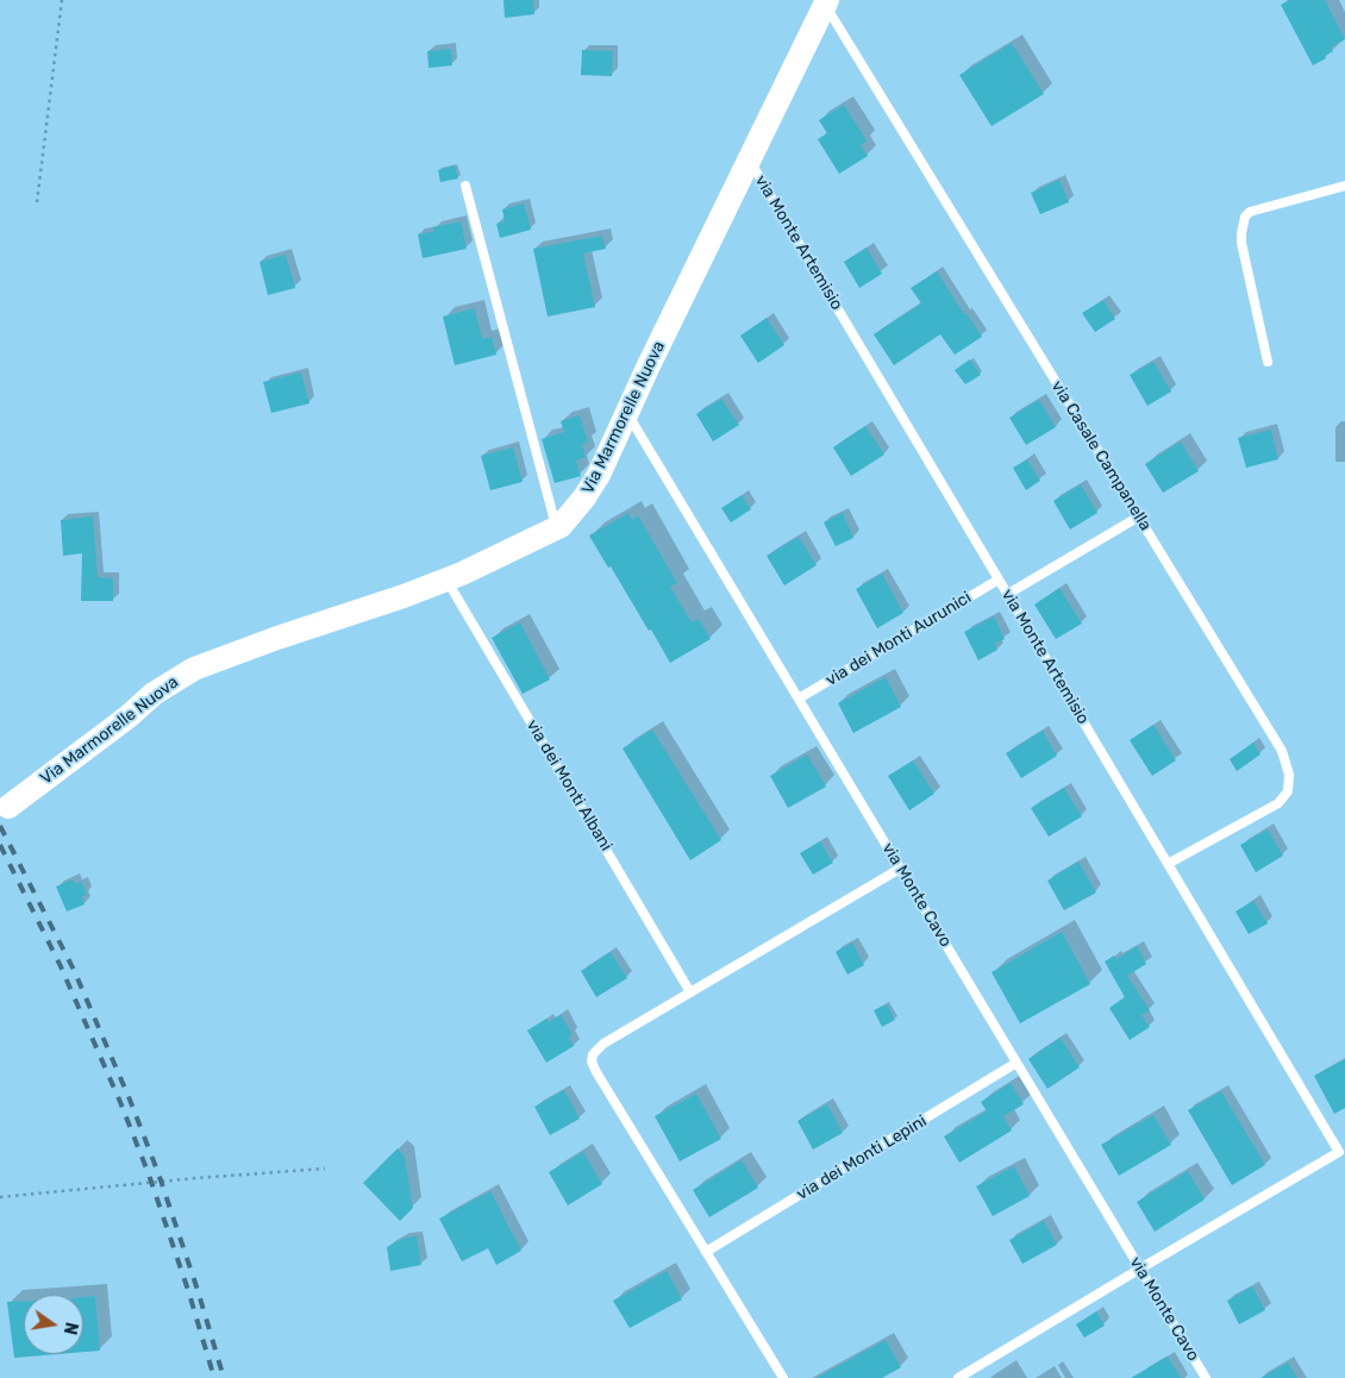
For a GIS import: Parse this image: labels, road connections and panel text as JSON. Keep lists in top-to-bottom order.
{
  "streets": {
    "street": ["Via Marmorelle Nuova"],
    "lane": [
      "via Monte Artemisio",
      "via Casale Campanella",
      "via dei Monti Aurunici",
      "via dei Monti Albani",
      "via Monte Cavo",
      "via dei Monti Lepini"
    ]
  },
  "crossings": [
    ["via Monte Artemisio", "Via Marmorelle Nuova"],
    ["via Monte Artemisio", "via Casale Campanella"],
    ["via Monte Artemisio", "via dei Monti Aurunici"],
    ["via Monte Artemisio", "via Monte Cavo"],
    ["Via Marmorelle Nuova", "via Casale Campanella"],
    ["Via Marmorelle Nuova", "via dei Monti Albani"],
    ["Via Marmorelle Nuova", "via Monte Cavo"],
    ["via dei Monti Aurunici", "via Monte Cavo"],
    ["via Monte Cavo", "via dei Monti Lepini"]
  ],
  "north": "right"
}
